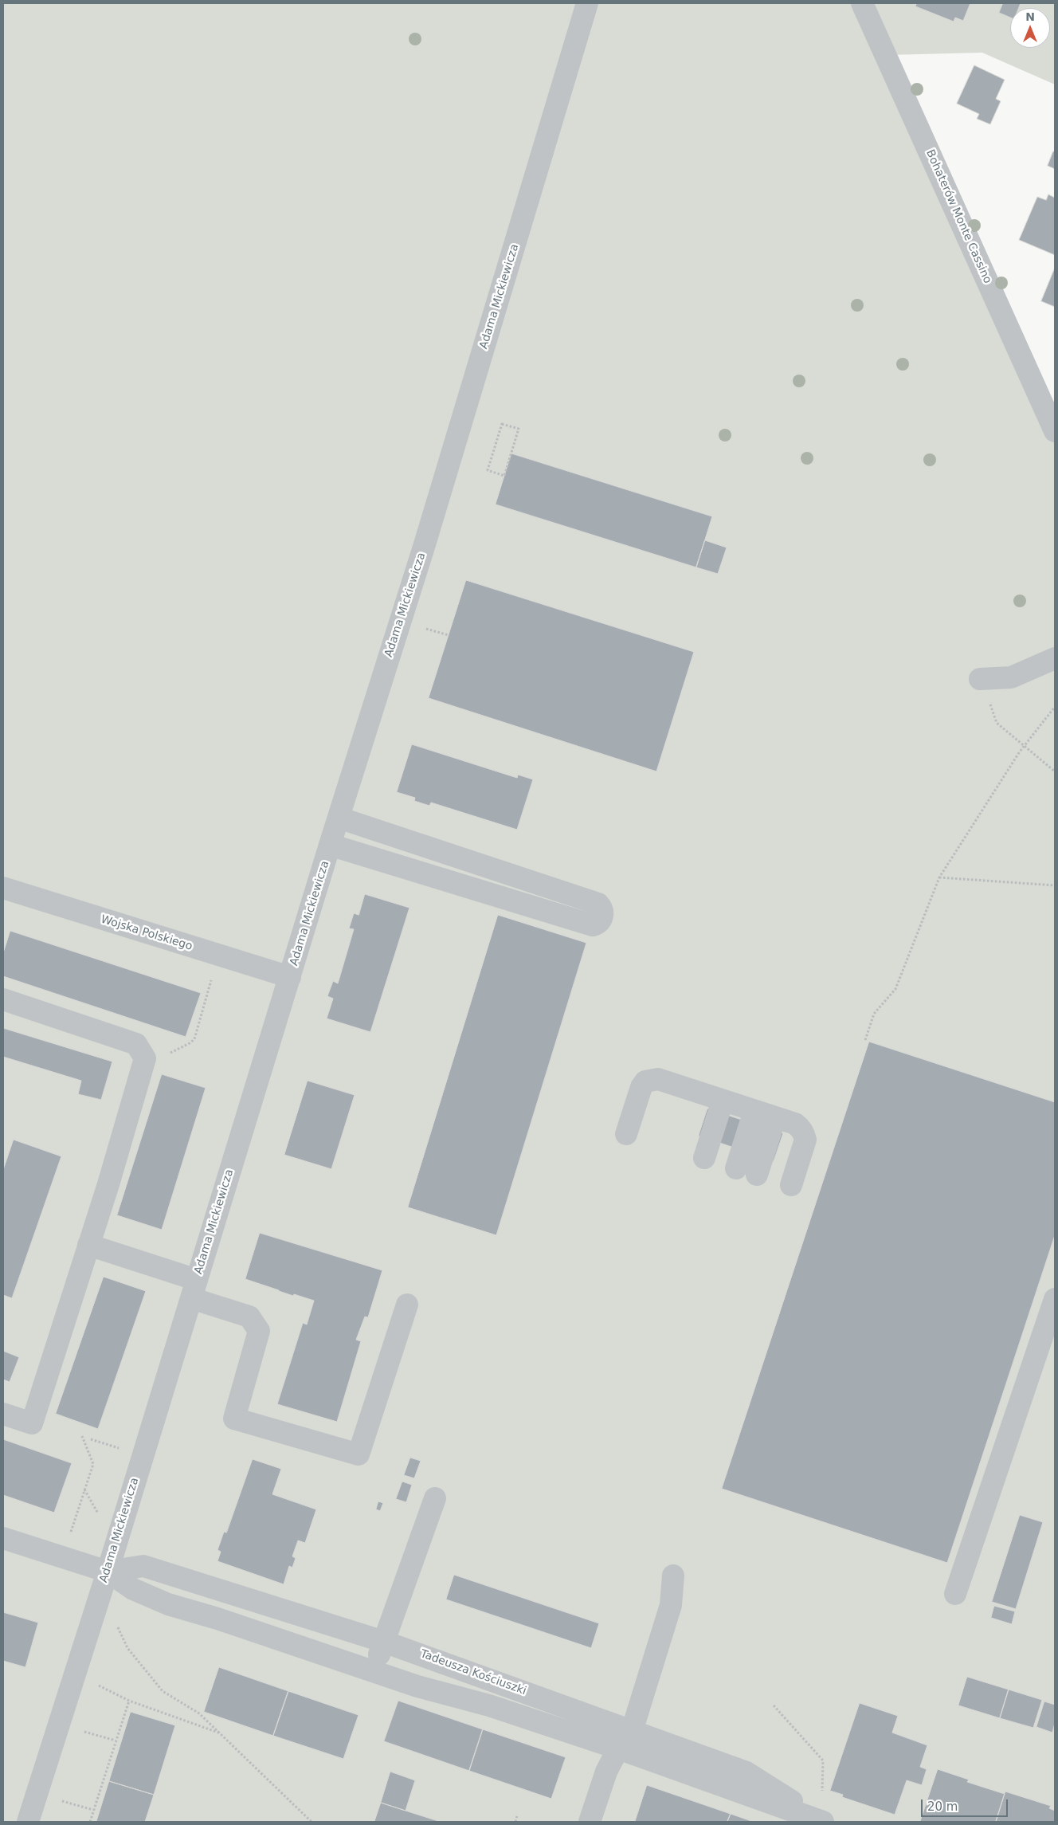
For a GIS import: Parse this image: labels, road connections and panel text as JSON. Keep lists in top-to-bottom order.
{
  "streets": {
    "street": [
      "Bohaterów Monte Cassino",
      "Adama Mickiewicza",
      "Wojska Polskiego",
      "Tadeusza Kościuszki"
    ]
  },
  "crossings": [
    ["Adama Mickiewicza", "Wojska Polskiego"],
    ["Adama Mickiewicza", "Tadeusza Kościuszki"]
  ],
  "scale_bar": "20 m",
  "north": "top"
}
